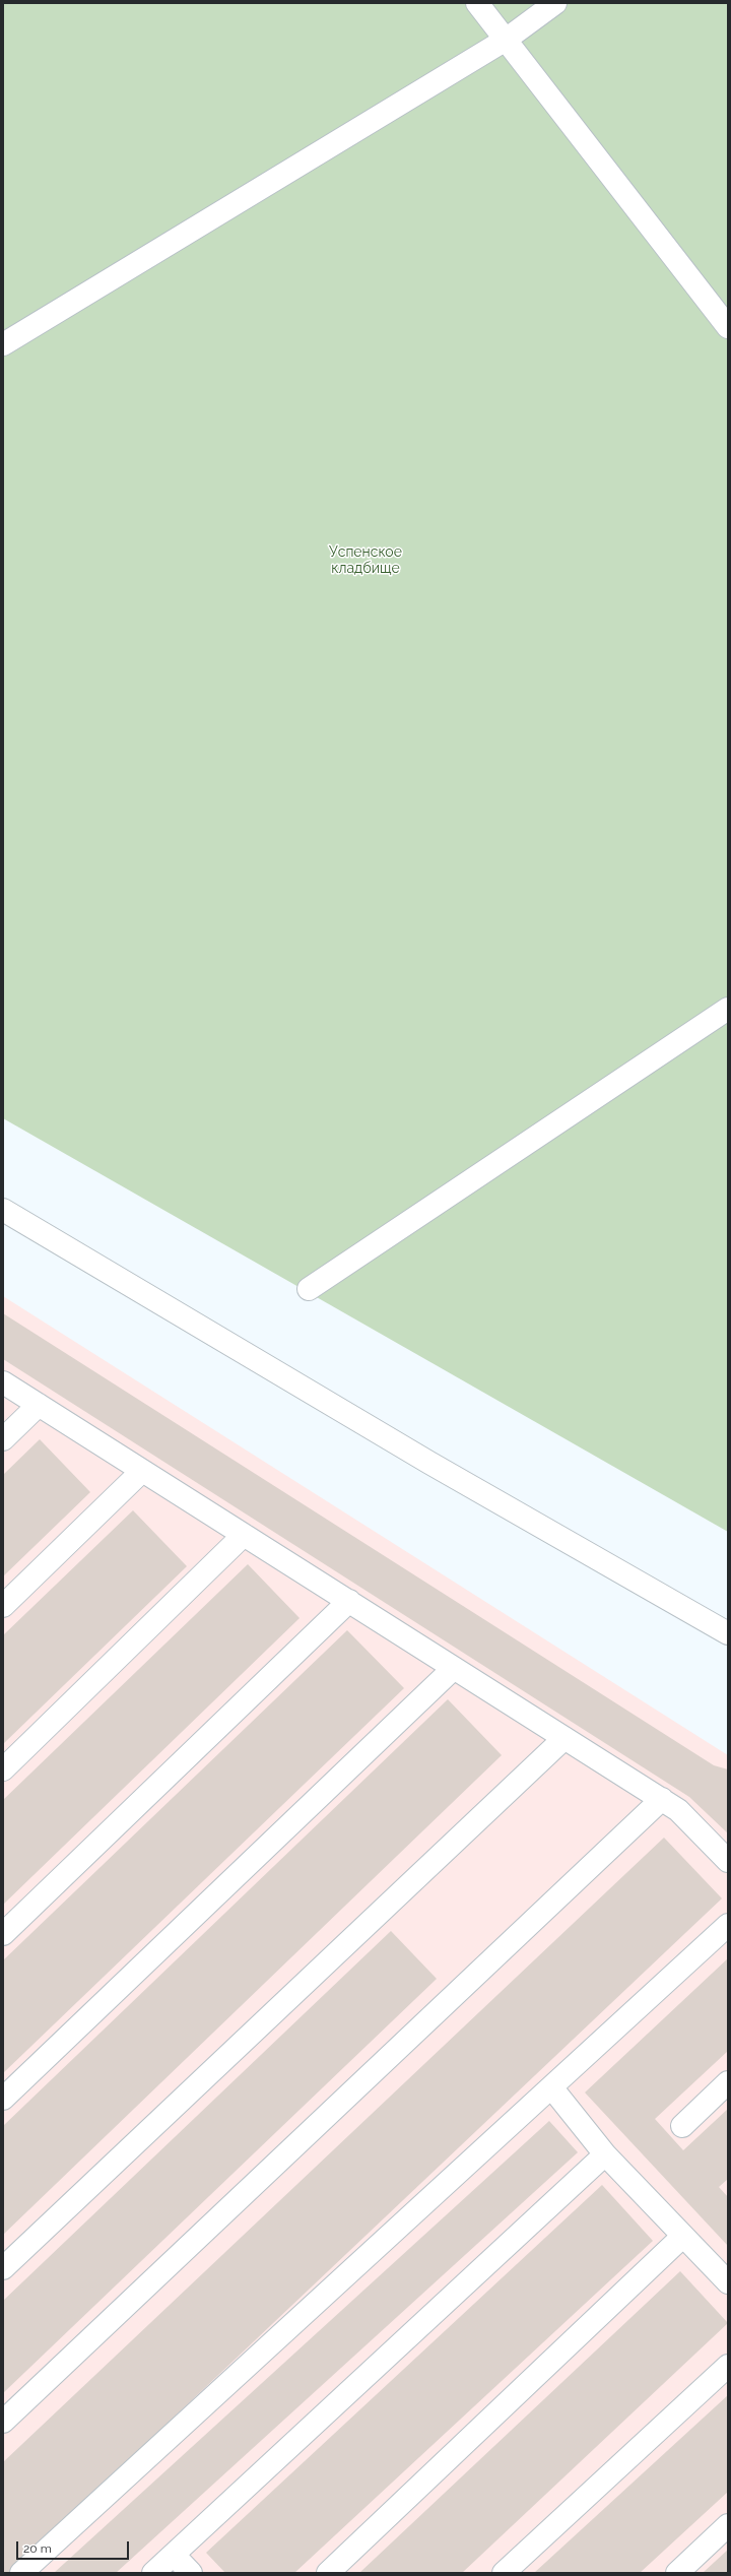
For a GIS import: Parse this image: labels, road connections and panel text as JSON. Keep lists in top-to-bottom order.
{
  "parks": ["Успенское кладбище"],
  "scale_bar": "20 m"
}
